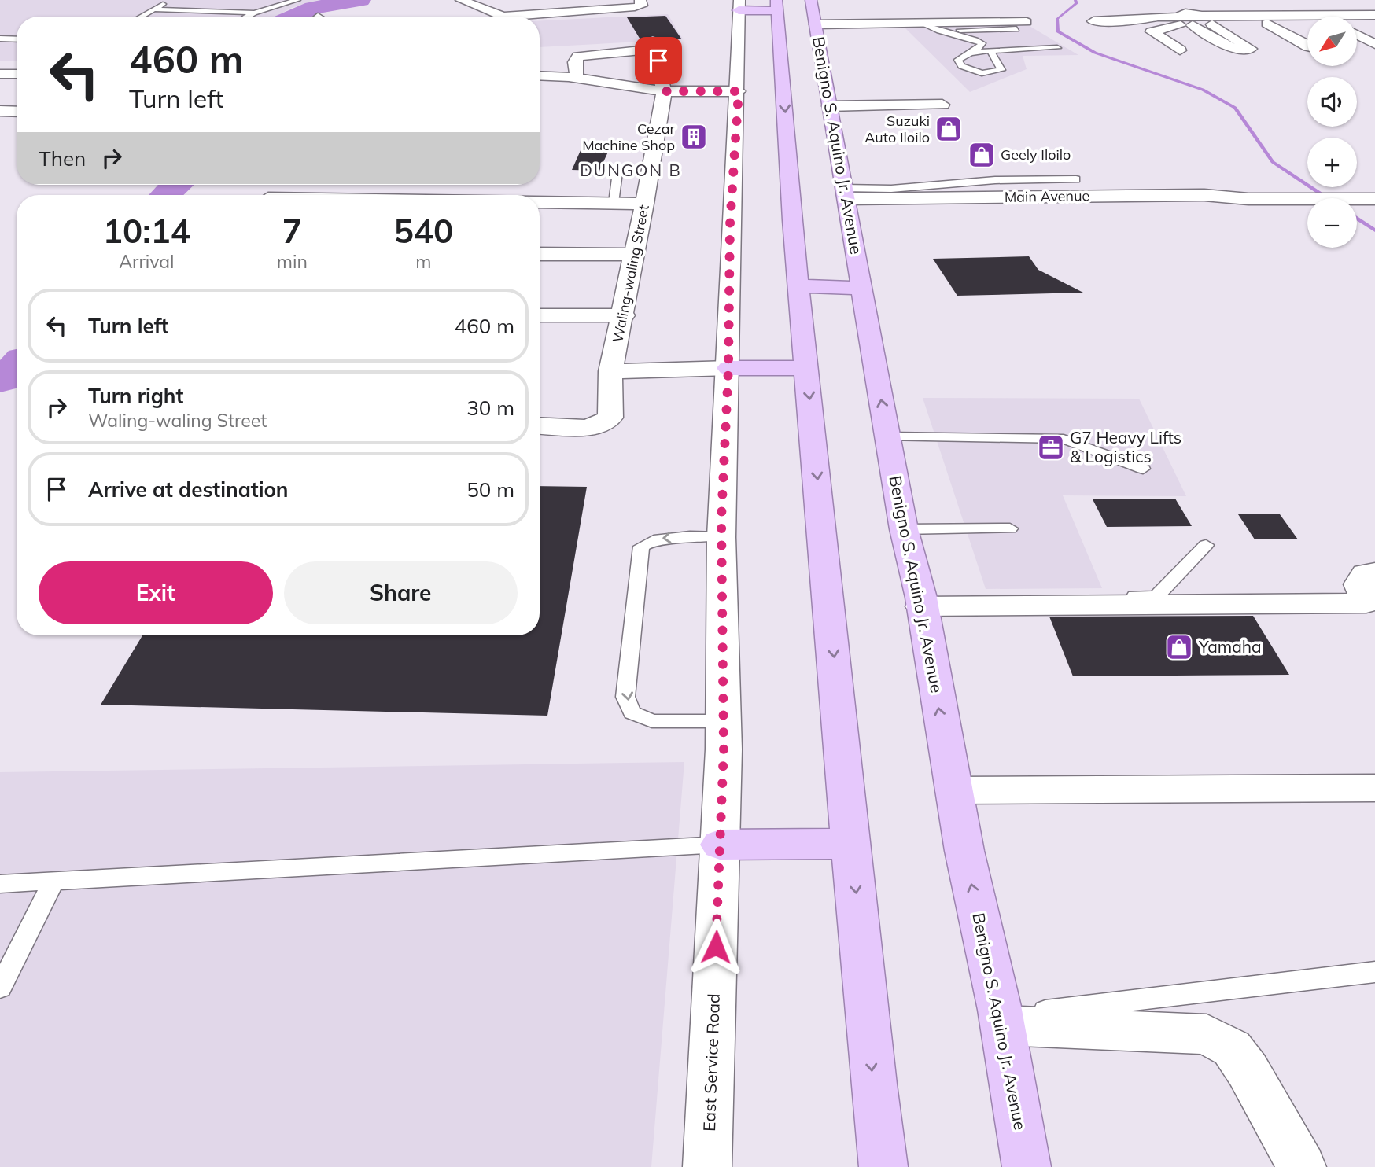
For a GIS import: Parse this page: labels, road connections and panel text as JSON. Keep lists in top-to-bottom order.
{
  "streets": {
    "highway": ["Benigno S. Aquino Jr. Avenue"],
    "street": ["Main Avenue", "Waling-waling Street", "East Service Road"]
  },
  "crossings": [
    ["Benigno S. Aquino Jr. Avenue", "Main Avenue"]
  ],
  "districts": ["DUNGON B"],
  "places": {
    "shop": ["Suzuki Auto Iloilo", "Geely Iloilo", "Yamaha"],
    "building": ["Cezar Machine Shop"],
    "office": ["G7 Heavy Lifts & Logistics"]
  },
  "north": "bottom left",
  "page": {
    "map_buttons": ["+", "−"],
    "turn": ["460 m", "Turn left"],
    "then": "Then",
    "eta": [
      "10:14",
      "Arrival",
      "7",
      "min",
      "540",
      "m"
    ],
    "list": [
      {
        "name": "Turn left",
        "value": "460 m"
      },
      {
        "name": "Turn right",
        "note": "Waling-waling Street",
        "value": "30 m"
      },
      {
        "name": "Arrive at destination",
        "value": "50 m"
      }
    ],
    "buttons": ["Exit", "Share"]
  }
}
